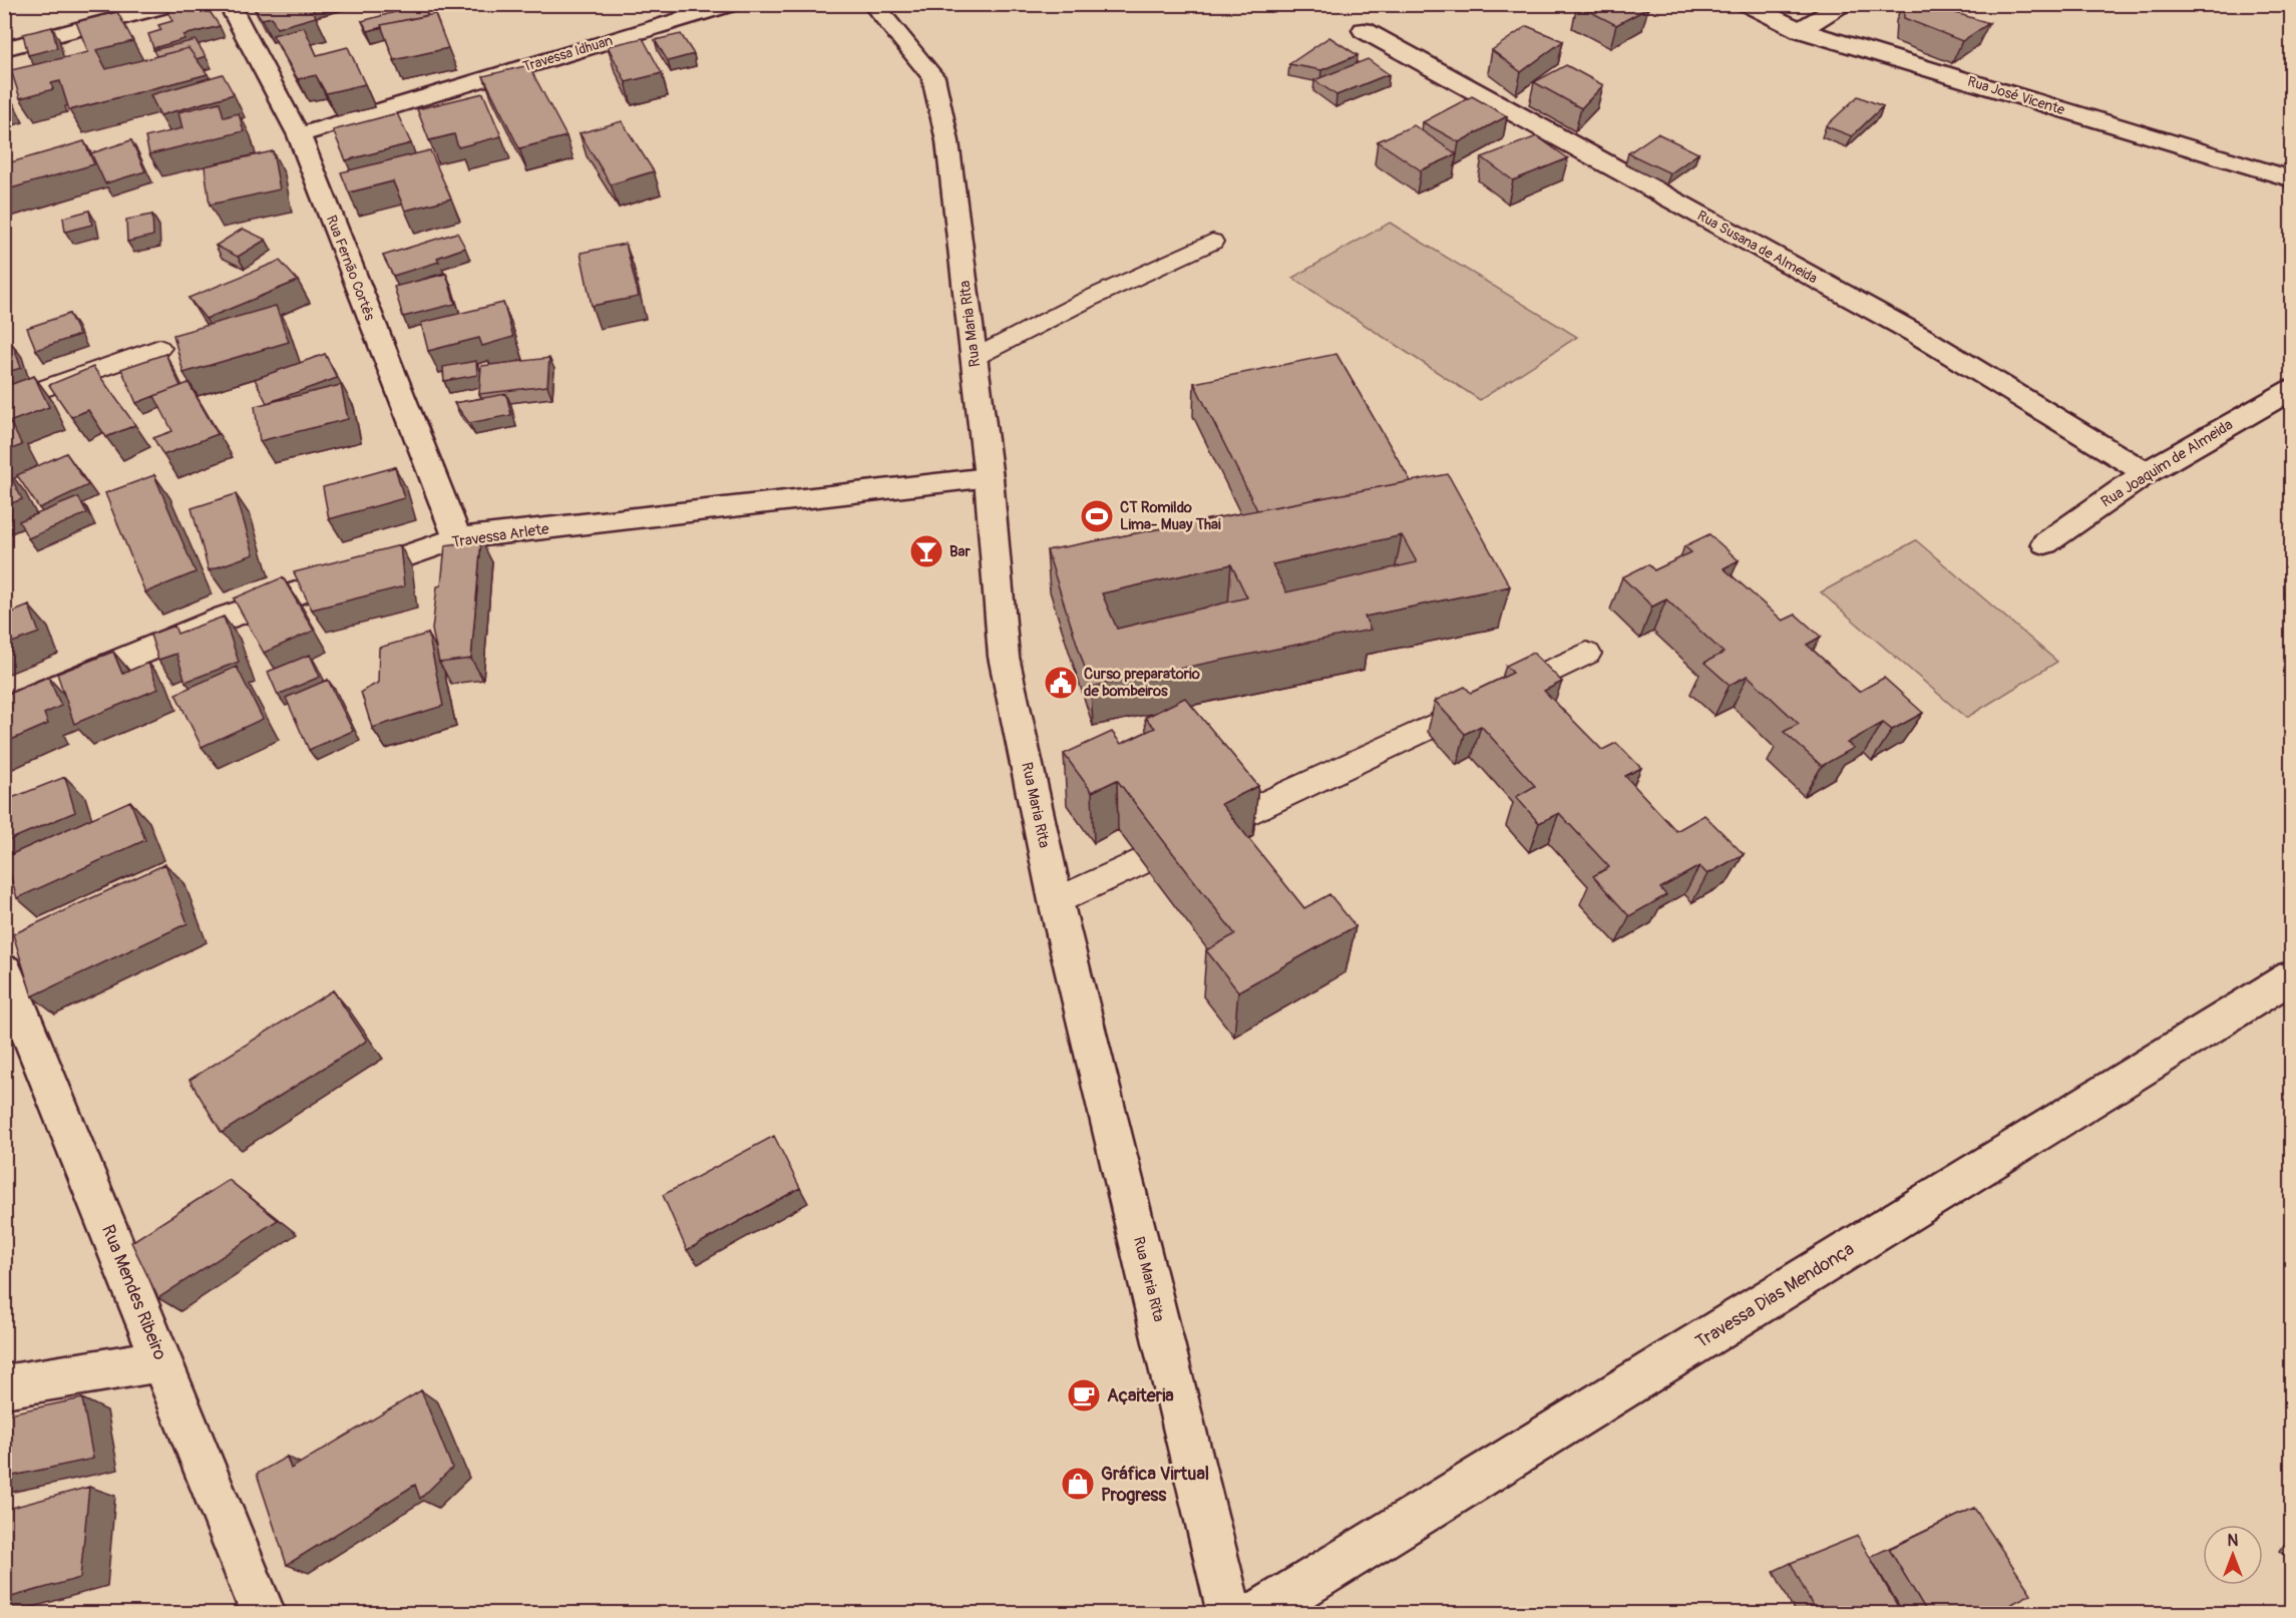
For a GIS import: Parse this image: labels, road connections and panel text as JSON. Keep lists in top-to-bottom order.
{
  "streets": {
    "street": [
      "Travessa Idhuan",
      "Rua José Vicente",
      "Rua Susana de Almeida",
      "Rua Fernão Cortês",
      "Rua Maria Rita",
      "Rua Joaquim de Almeida",
      "Travessa Arlete",
      "Rua Mendes Ribeiro",
      "Travessa Dias Mendonça"
    ]
  },
  "crossings": [
    ["Travessa Idhuan", "Rua Fernão Cortês"],
    ["Rua Susana de Almeida", "Rua Joaquim de Almeida"],
    ["Rua Fernão Cortês", "Travessa Arlete"],
    ["Rua Maria Rita", "Travessa Arlete"]
  ],
  "places": {
    "sports": ["CT Romildo Lima- Muay Thai"],
    "bar": ["Bar"],
    "public building": ["Curso preparatorio de bombeiros"],
    "cafe": ["Açaiteria"],
    "shop": ["Gráfica Virtual Progress"]
  },
  "north": "top"
}
